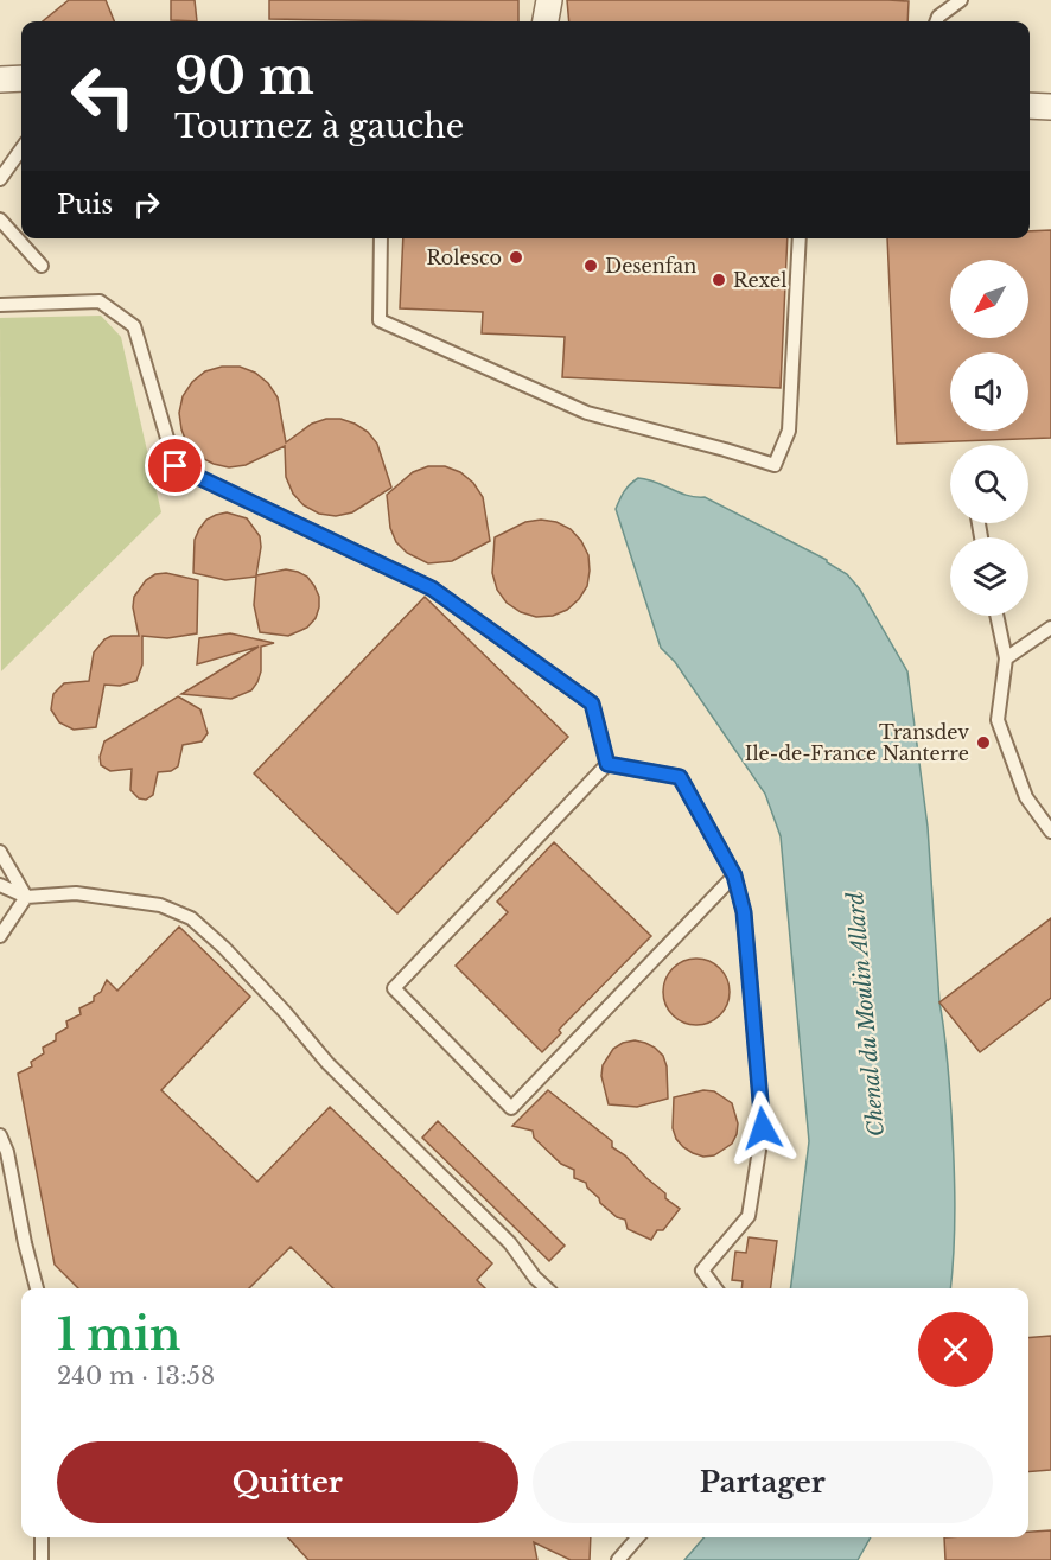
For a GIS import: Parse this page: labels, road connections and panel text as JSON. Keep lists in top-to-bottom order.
{
  "water": ["Chenal du Moulin Allard"],
  "places": [
    "Rolesco",
    "Desenfan",
    "Rexel",
    "Transdev Ile-de-France Nanterre"
  ],
  "north": "bottom left",
  "page": {
    "turn": ["90 m", "Tournez à gauche"],
    "then": "Puis",
    "heading": ["1 min", "240 m · 13:58"],
    "buttons": ["Quitter", "Partager"]
  }
}
